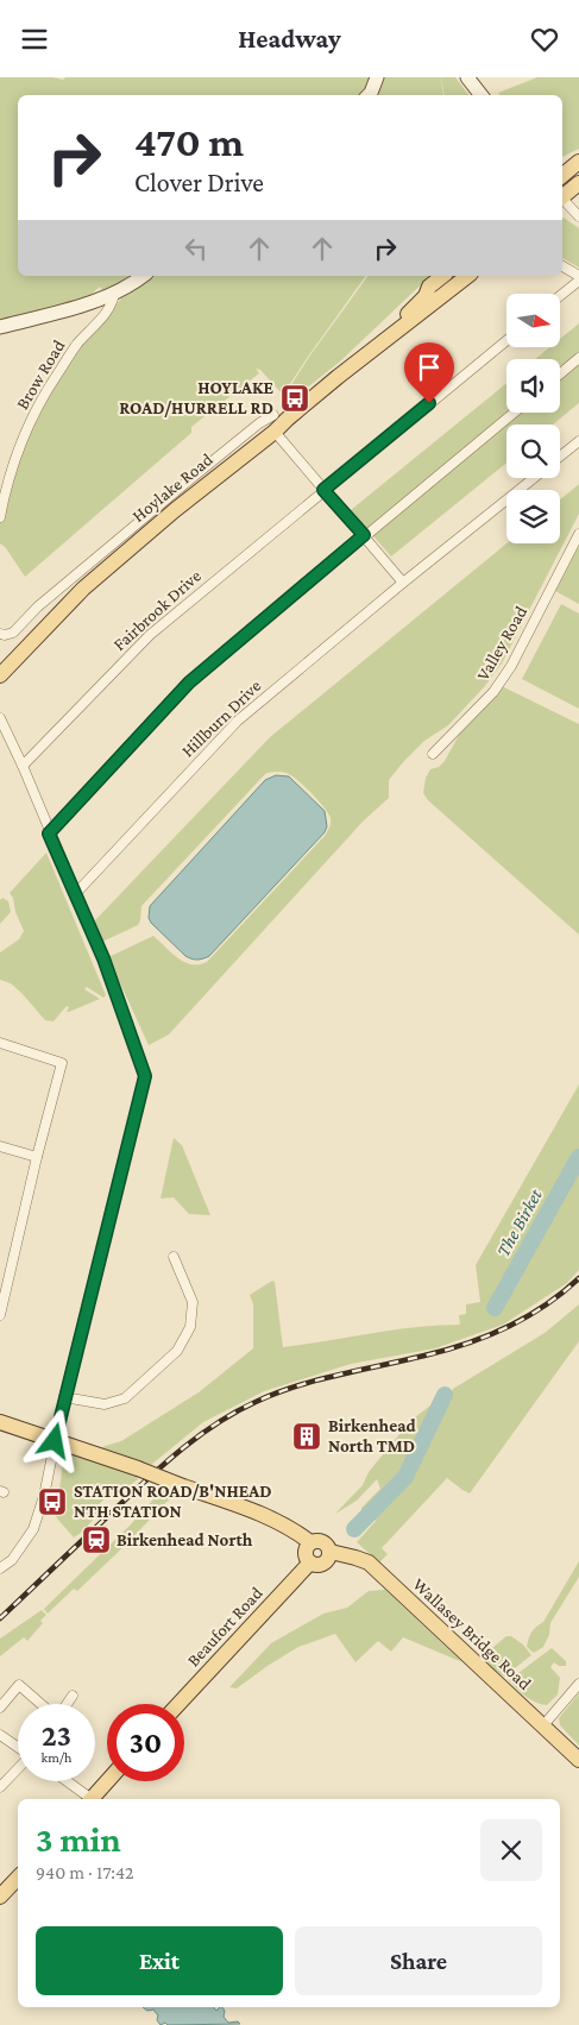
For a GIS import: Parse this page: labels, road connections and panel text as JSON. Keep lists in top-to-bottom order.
{
  "streets": {
    "main road": ["Hoylake Road", "Beaufort Road", "Wallasey Bridge Road"],
    "street": [
      "Brow Road",
      "Fairbrook Drive",
      "Valley Road",
      "Hillburn Drive"
    ]
  },
  "crossings": [
    ["Beaufort Road", "Wallasey Bridge Road"]
  ],
  "water": ["The Birket"],
  "places": {
    "bus stop": ["HOYLAKE ROAD/HURRELL RD", "STATION ROAD/B'NHEAD NTH STATION"],
    "building": ["Birkenhead North TMD"],
    "station": ["Birkenhead North"]
  },
  "north": "right",
  "page": {
    "header": "Headway",
    "turn": ["470 m", "Clover Drive"],
    "speed": "23 km/h",
    "limit": "30",
    "heading": ["3 min", "940 m · 17:42"],
    "buttons": ["Exit", "Share"]
  }
}
